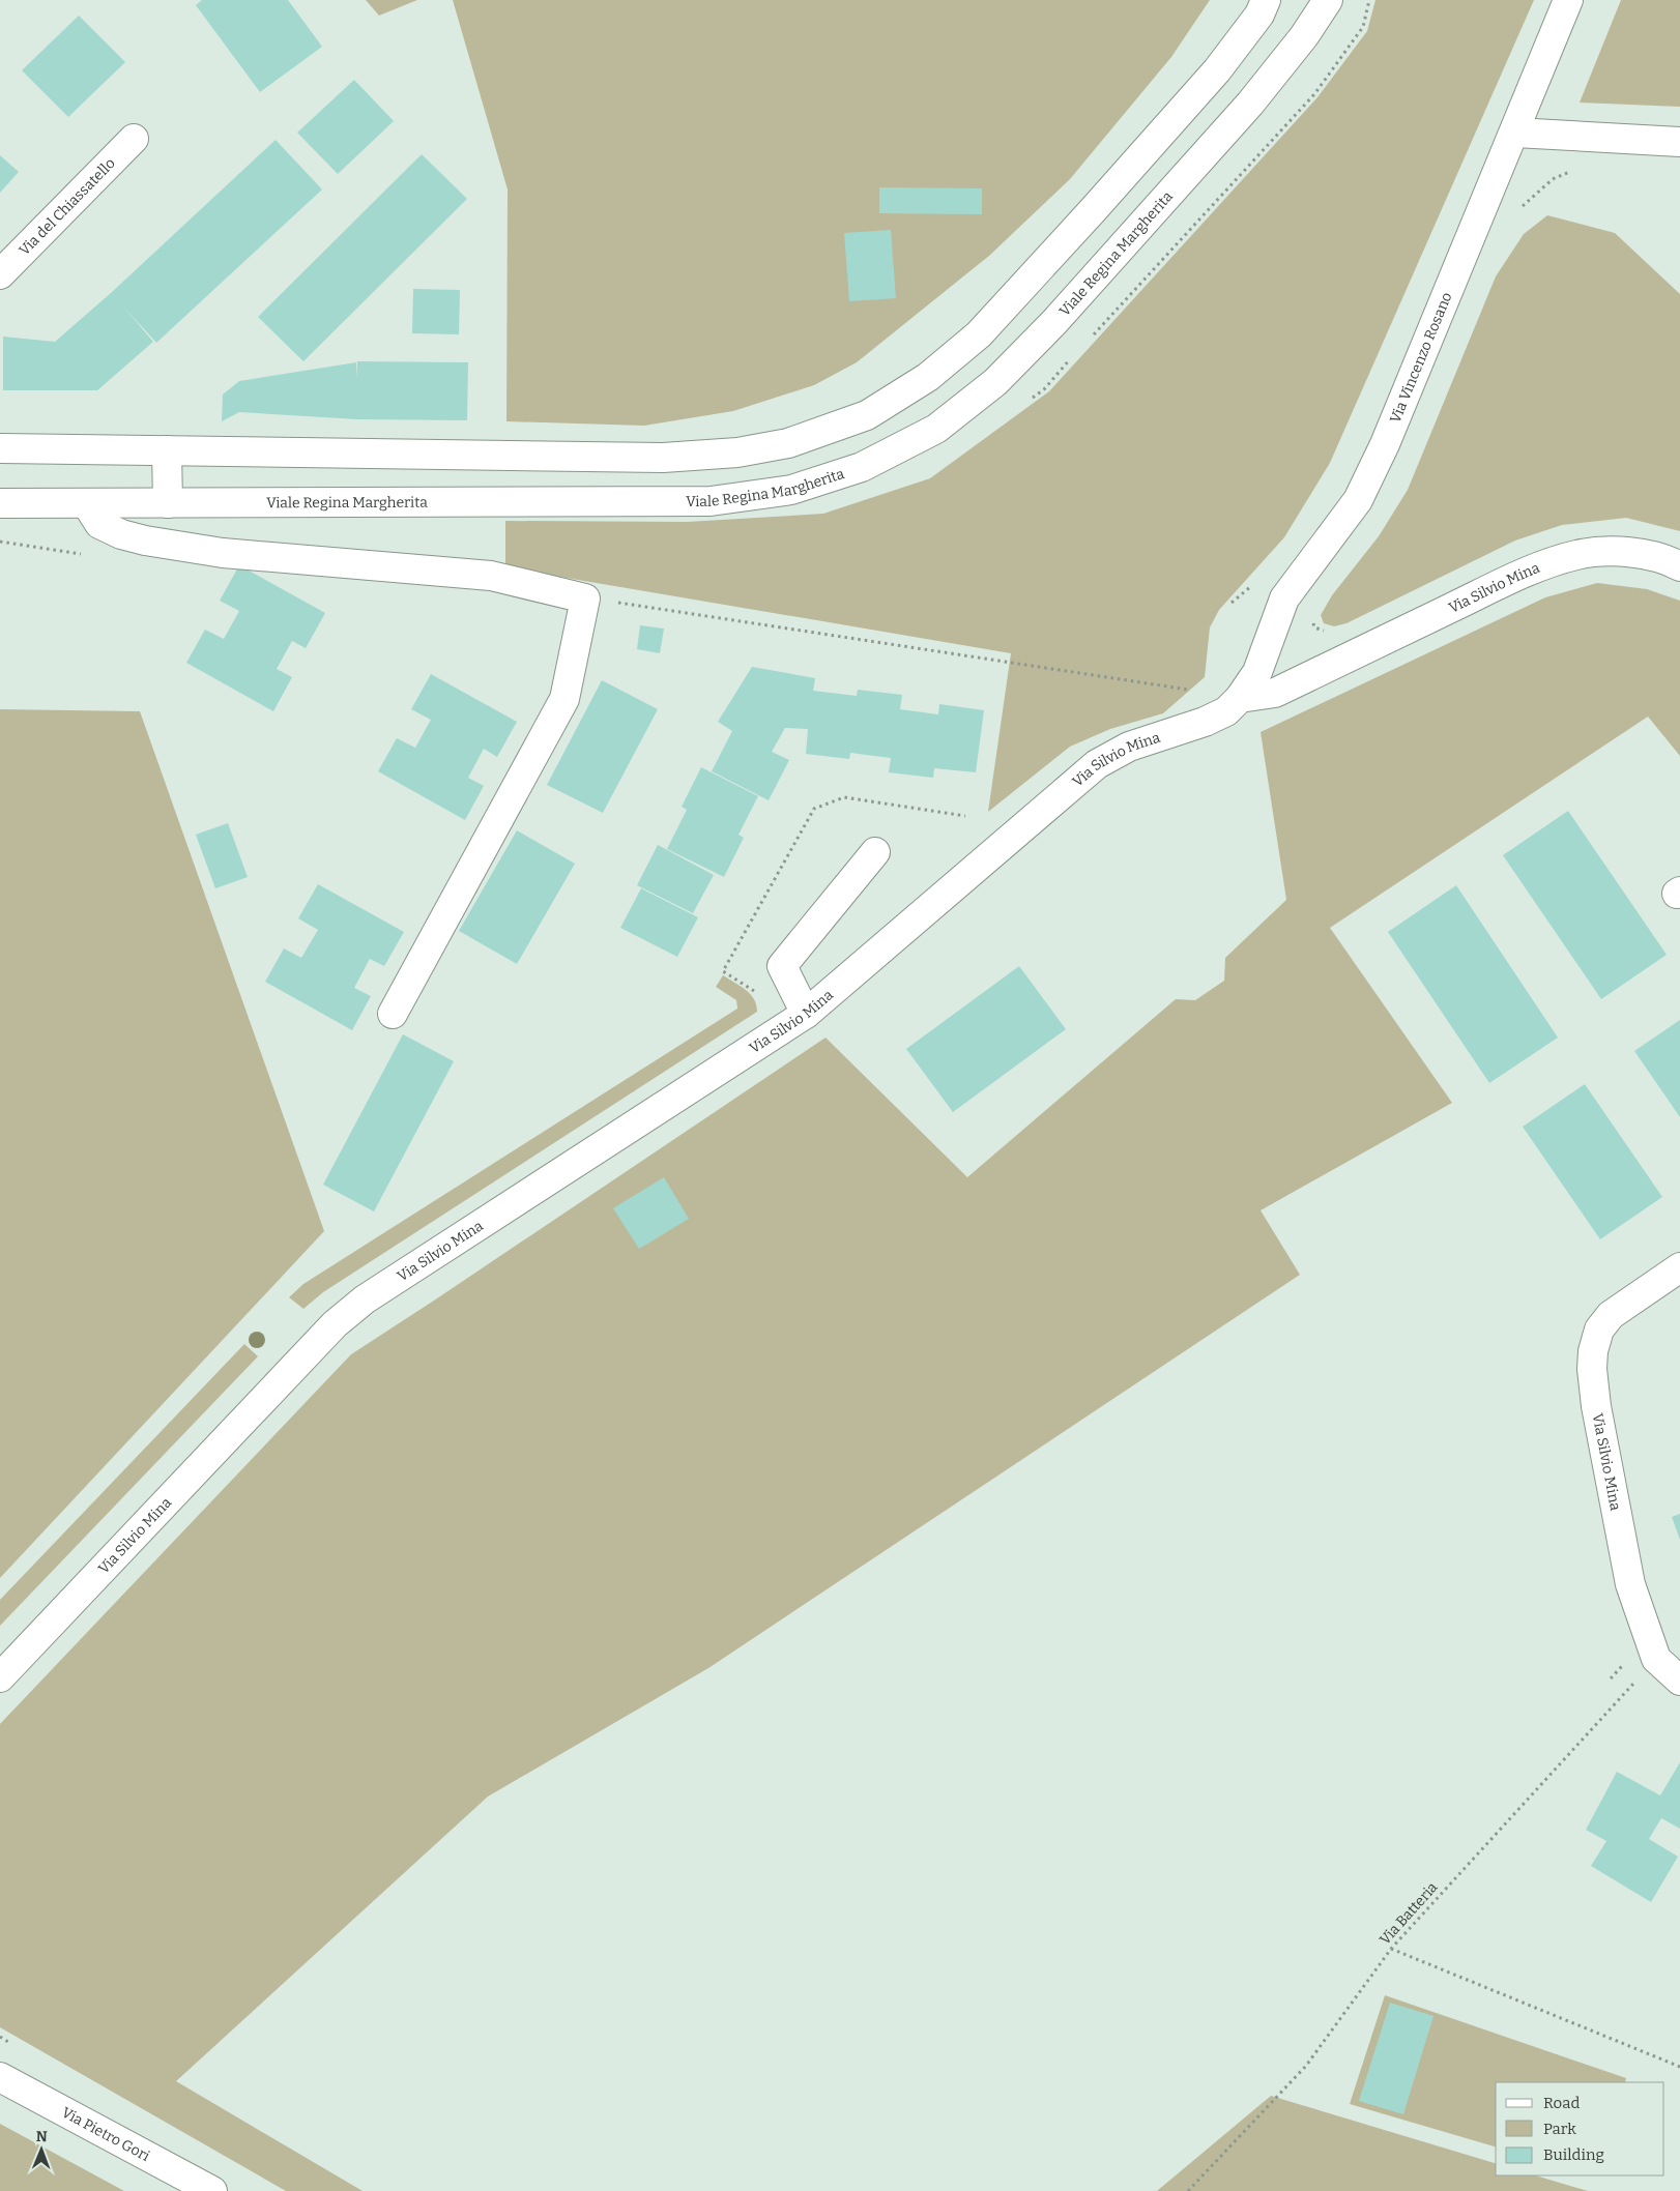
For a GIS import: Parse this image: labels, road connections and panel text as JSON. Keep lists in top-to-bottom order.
{
  "streets": {
    "street": [
      "Via del Chiassatello",
      "Viale Regina Margherita",
      "Via Vincenzo Rosano",
      "Via Silvio Mina",
      "Via Pietro Gori"
    ],
    "path": ["Via Batteria"]
  },
  "crossings": [
    ["Via Vincenzo Rosano", "Via Silvio Mina"],
    ["Via Silvio Mina", "Via Batteria"]
  ],
  "legend": ["Road", "Park", "Building"],
  "north": "top"
}
